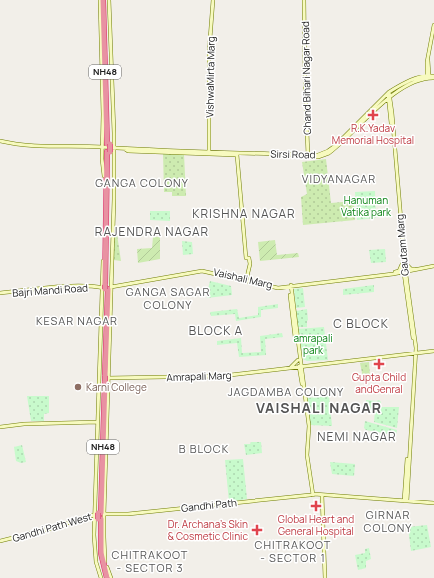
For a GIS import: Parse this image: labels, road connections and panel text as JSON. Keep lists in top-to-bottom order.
{
  "streets": {
    "highway": ["NH48"],
    "street": [
      "VishwaMirta Marg",
      "Chand Bihari Nagar Road",
      "Sirsi Road",
      "Gautam Marg",
      "Vaishali Marg",
      "Bajri Mandi Road",
      "Amrapali Marg",
      "Gandhi Path",
      "Gandhi Path West"
    ]
  },
  "crossings": [
    ["NH48", "Sirsi Road"],
    ["NH48", "Vaishali Marg"],
    ["NH48", "Bajri Mandi Road"],
    ["NH48", "Amrapali Marg"],
    ["NH48", "Gandhi Path"],
    ["NH48", "Gandhi Path West"],
    ["VishwaMirta Marg", "Sirsi Road"],
    ["Chand Bihari Nagar Road", "Sirsi Road"],
    ["Sirsi Road", "Gautam Marg"],
    ["Gautam Marg", "Vaishali Marg"],
    ["Vaishali Marg", "Bajri Mandi Road"],
    ["Gandhi Path", "Gandhi Path West"]
  ],
  "districts": [
    "VIDYANAGAR",
    "GANGA COLONY",
    "KRISHNA NAGAR",
    "RAJENDRA NAGAR",
    "GANGA SAGAR COLONY",
    "KESAR NAGAR",
    "C BLOCK",
    "BLOCK A",
    "JAGDAMBA COLONY",
    "VAISHALI NAGAR",
    "NEMI NAGAR",
    "B BLOCK",
    "GIRNAR COLONY",
    "CHITRAKOOT - SECTOR 1",
    "CHITRAKOOT - SECTOR 3"
  ],
  "parks": ["Hanuman Vatika park", "amrapali park"],
  "places": {
    "health": [
      "R.K.Yadav Memorial Hospital",
      "Gupta Child andGenral",
      "Global Heart and General Hospital",
      "Dr. Archana's Skin & Cosmetic Clinic"
    ],
    "other": ["Karni College"]
  }
}
